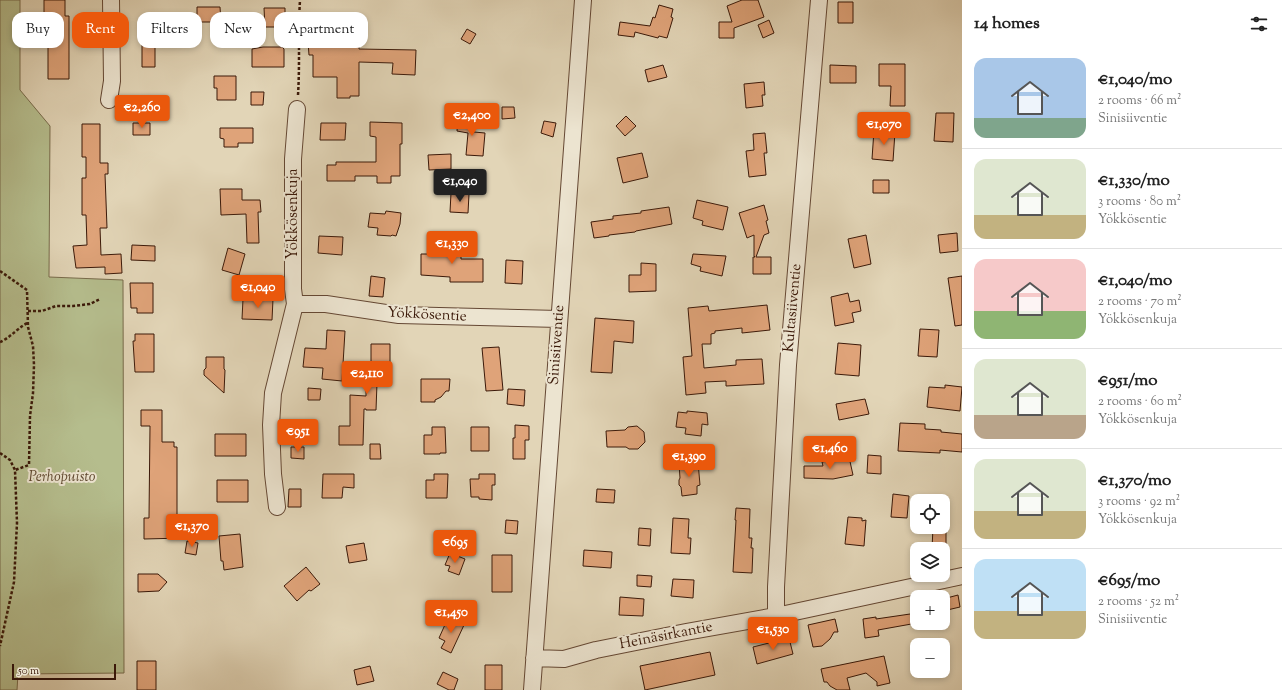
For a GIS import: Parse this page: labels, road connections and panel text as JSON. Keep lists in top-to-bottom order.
{
  "streets": {
    "street": [
      "Yökkösenkuja",
      "Kultasiiventie",
      "Yökkösentie",
      "Sinisiiventie",
      "Heinäsirkantie"
    ]
  },
  "crossings": [
    ["Yökkösenkuja", "Yökkösentie"],
    ["Kultasiiventie", "Heinäsirkantie"],
    ["Yökkösentie", "Sinisiiventie"],
    ["Sinisiiventie", "Heinäsirkantie"]
  ],
  "parks": ["Perhopuisto"],
  "scale_bar": "50 m",
  "page": {
    "heading": "14 homes",
    "chip": [
      "Buy",
      "Rent",
      "Filters",
      "New",
      "Apartment"
    ],
    "list": [
      {
        "name": "€1,040/mo",
        "note": "2 rooms · 66 m² · Sinisiiventie"
      },
      {
        "name": "€1,330/mo",
        "note": "3 rooms · 80 m² · Yökkösentie"
      },
      {
        "name": "€1,040/mo",
        "note": "2 rooms · 70 m² · Yökkösenkuja"
      },
      {
        "name": "€951/mo",
        "note": "2 rooms · 60 m² · Yökkösenkuja"
      },
      {
        "name": "€1,370/mo",
        "note": "3 rooms · 92 m² · Yökkösenkuja"
      },
      {
        "name": "€695/mo",
        "note": "2 rooms · 52 m² · Sinisiiventie"
      }
    ],
    "price": [
      "€2,260",
      "€2,400",
      "€1,070",
      "€1,040",
      "€1,330",
      "€1,040",
      "€2,110",
      "€951",
      "€1,460",
      "€1,390",
      "€1,370",
      "€695",
      "€1,450",
      "€1,530"
    ],
    "map_buttons": ["+", "−"],
    "scale": "50 m"
  }
}
